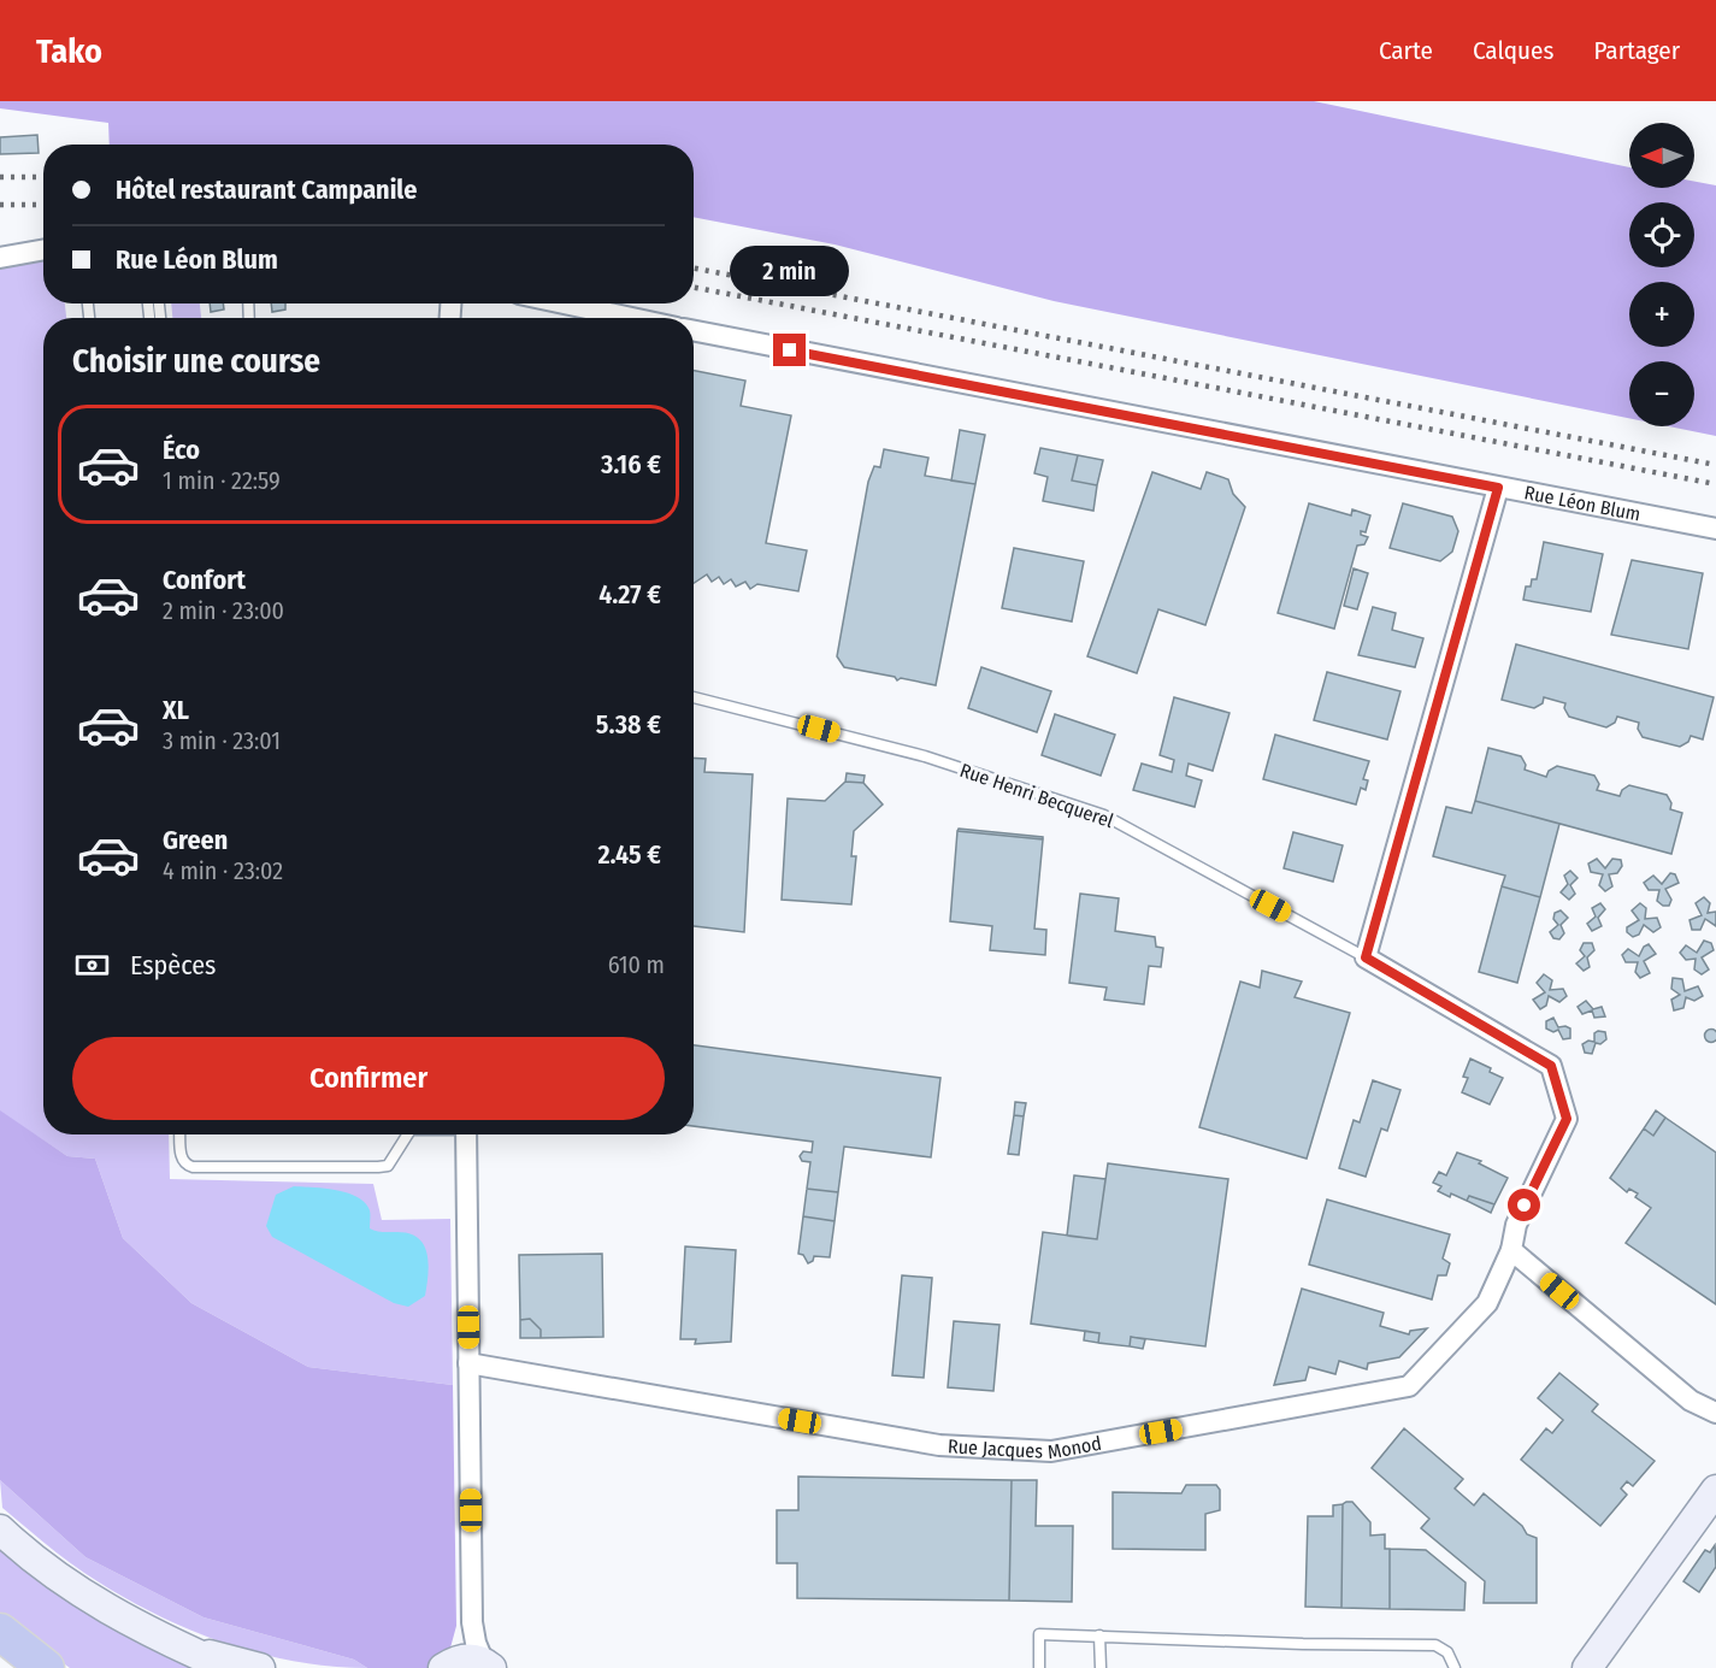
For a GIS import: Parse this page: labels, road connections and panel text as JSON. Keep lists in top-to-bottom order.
{
  "streets": {
    "street": ["Rue Léon Blum", "Rue Jacques Monod"],
    "lane": ["Rue Henri Becquerel"]
  },
  "crossings": [
    ["Rue Henri Becquerel", "Rue Jacques Monod"]
  ],
  "north": "left",
  "page": {
    "header": "Tako",
    "nav": ["Carte", "Calques", "Partager"],
    "map_buttons": ["+", "−"],
    "banner": ["Hôtel restaurant Campanile", "Rue Léon Blum"],
    "bubble": "2 min",
    "heading": "Choisir une course",
    "list": [
      {
        "name": "Éco",
        "note": "1 min · 22:59",
        "value": "3.16 €"
      },
      {
        "name": "Confort",
        "note": "2 min · 23:00",
        "value": "4.27 €"
      },
      {
        "name": "XL",
        "note": "3 min · 23:01",
        "value": "5.38 €"
      },
      {
        "name": "Green",
        "note": "4 min · 23:02",
        "value": "2.45 €"
      }
    ],
    "pay": ["Espèces", "610 m"],
    "buttons": "Confirmer"
  }
}
